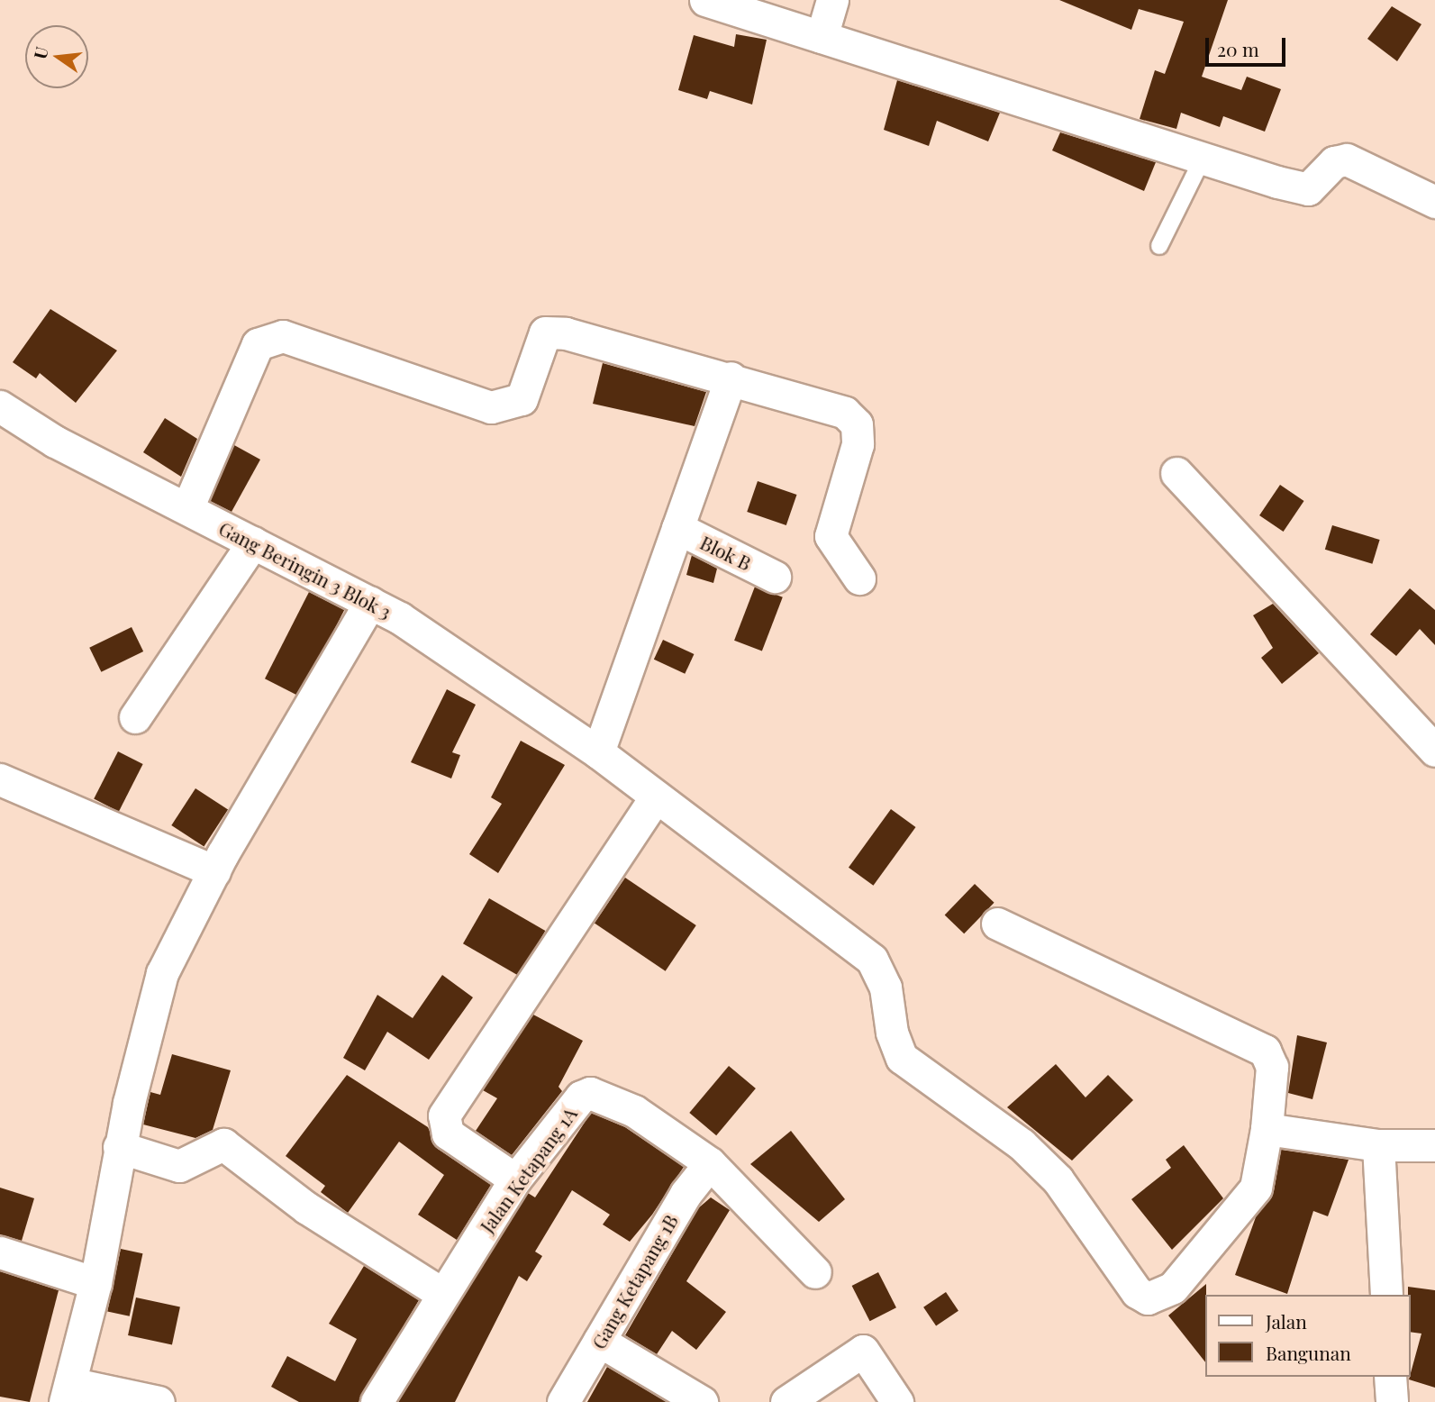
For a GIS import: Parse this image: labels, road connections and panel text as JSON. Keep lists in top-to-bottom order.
{
  "streets": {
    "street": [
      "Blok B",
      "Gang Beringin 3 Blok 3",
      "Jalan Ketapang 1A",
      "Gang Ketapang 1B"
    ]
  },
  "crossings": [
    ["Jalan Ketapang 1A", "Gang Ketapang 1B"]
  ],
  "legend": ["Jalan", "Bangunan"],
  "scale_bar": "20 m",
  "north": "left"
}
